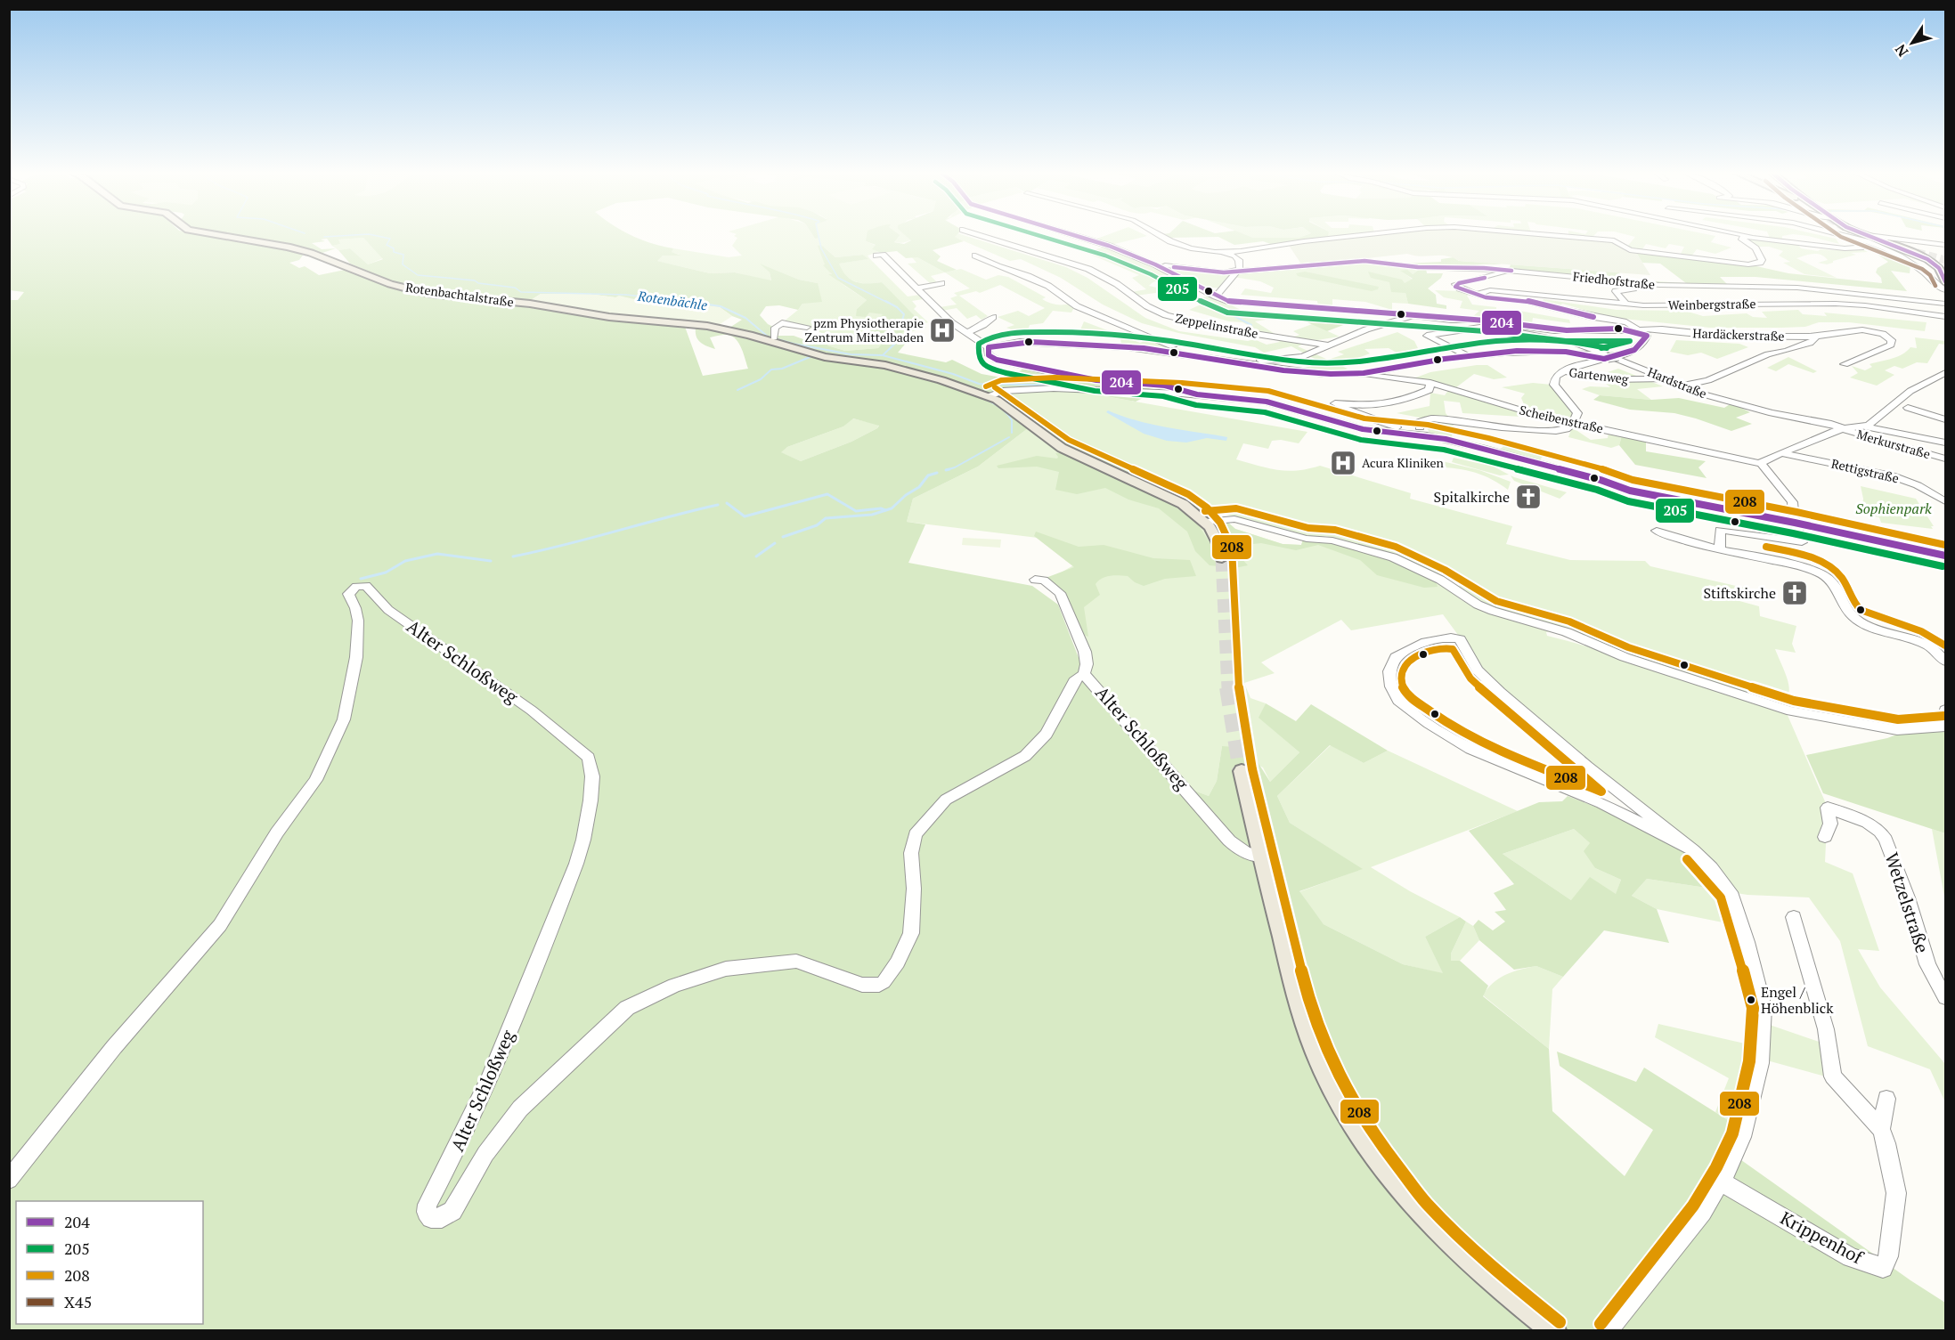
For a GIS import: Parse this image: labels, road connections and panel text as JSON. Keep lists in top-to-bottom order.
{
  "streets": {
    "main road": ["Rotenbachtalstraße"],
    "street": [
      "Friedhofstraße",
      "Weinbergstraße",
      "Zeppelinstraße",
      "Hardäckerstraße",
      "Gartenweg",
      "Hardstraße",
      "Scheibenstraße",
      "Merkurstraße",
      "Rettigstraße",
      "Alter Schloßweg",
      "Wetzelstraße",
      "Krippenhof"
    ]
  },
  "crossings": [
    ["Friedhofstraße", "Hardäckerstraße"],
    ["Weinbergstraße", "Hardäckerstraße"],
    ["Hardäckerstraße", "Hardstraße"],
    ["Gartenweg", "Hardstraße"],
    ["Hardstraße", "Merkurstraße"]
  ],
  "water": ["Rotenbächle"],
  "parks": ["Sophienpark"],
  "places": {
    "hospital": ["pzm Physiotherapie Zentrum Mittelbaden", "Acura Kliniken"],
    "church": ["Spitalkirche", "Stiftskirche"],
    "other": ["Engel / Höhenblick"]
  },
  "lines": [
    "transit line 204",
    "transit line 205",
    "transit line X45",
    "transit line 208"
  ],
  "legend": [
    "204",
    "205",
    "208",
    "X45"
  ],
  "north": "bottom left"
}
